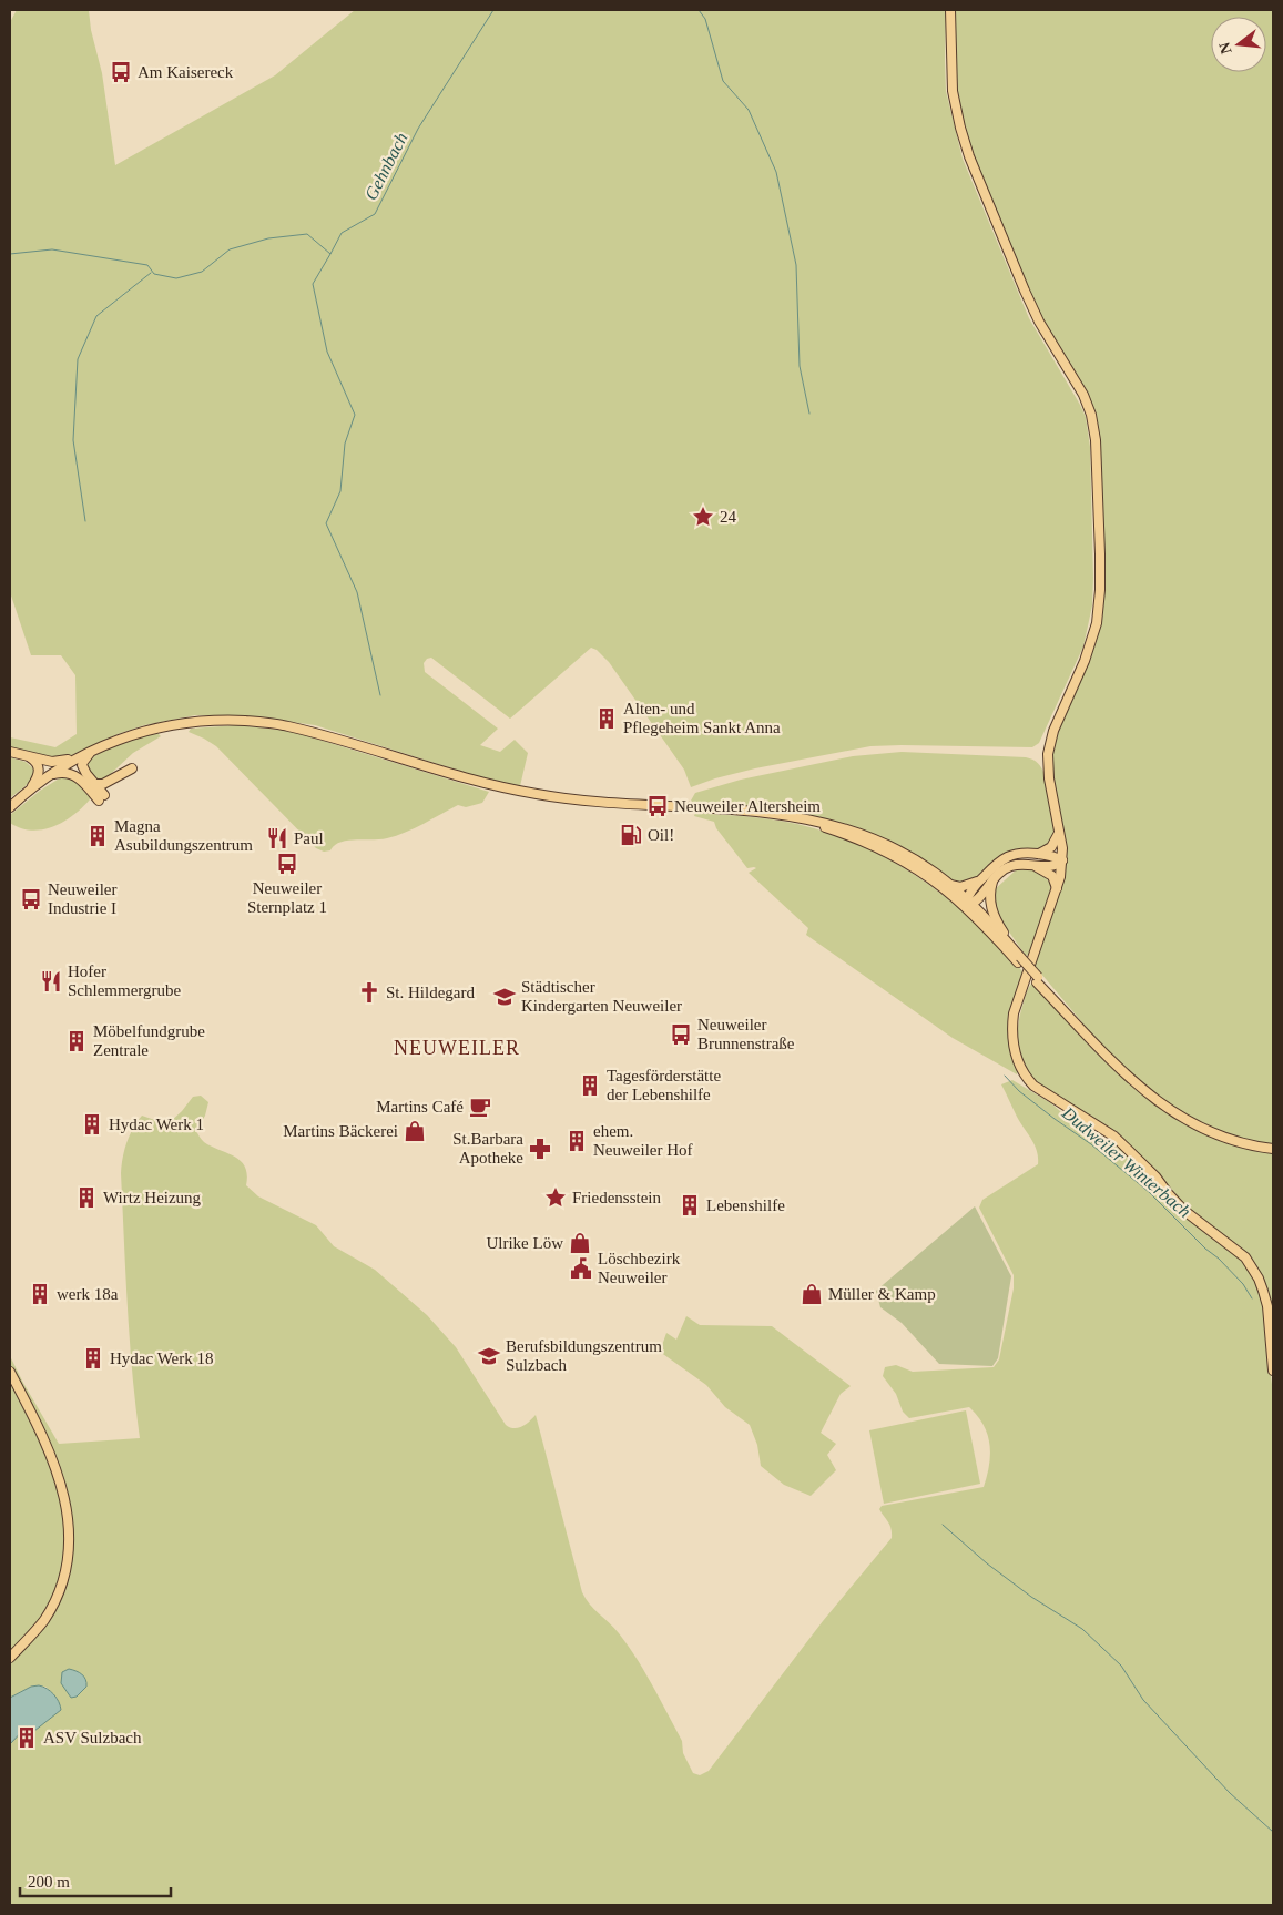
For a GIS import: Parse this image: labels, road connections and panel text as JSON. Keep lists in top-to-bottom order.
{
  "districts": ["NEUWEILER"],
  "water": ["Gehnbach", "Dudweiler Winterbach"],
  "places": {
    "bus stop": [
      "Am Kaisereck",
      "Neuweiler Altersheim",
      "Neuweiler Sternplatz 1",
      "Neuweiler Industrie I",
      "Neuweiler Brunnenstraße"
    ],
    "place": ["24", "Friedensstein"],
    "building": [
      "Alten- und Pflegeheim Sankt Anna",
      "Magna Asubildungszentrum",
      "Möbelfundgrube Zentrale",
      "Tagesförderstätte der Lebenshilfe",
      "Hydac Werk 1",
      "ehem. Neuweiler Hof",
      "Wirtz Heizung",
      "Lebenshilfe",
      "werk 18a",
      "Hydac Werk 18",
      "ASV Sulzbach"
    ],
    "fuel station": ["Oil!"],
    "restaurant": ["Paul", "Hofer Schlemmergrube"],
    "church": ["St. Hildegard"],
    "school or university": ["Städtischer Kindergarten Neuweiler", "Berufsbildungszentrum Sulzbach"],
    "cafe": ["Martins Café"],
    "shop": ["Martins Bäckerei", "Ulrike Löw", "Müller & Kamp"],
    "pharmacy": ["St.Barbara Apotheke"],
    "public building": ["Löschbezirk Neuweiler"]
  },
  "scale_bar": "200 m",
  "north": "left"
}
